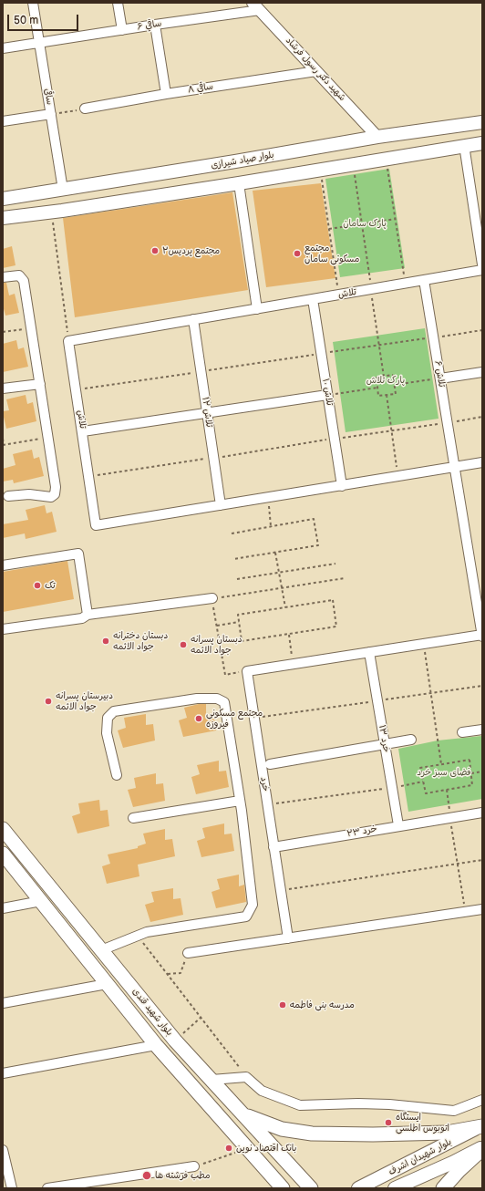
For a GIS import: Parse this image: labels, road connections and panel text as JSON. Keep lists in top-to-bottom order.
{
  "streets": {
    "main road": ["بلوار صیاد شیرازی", "بلوار شهید قندی", "بلوار شهیدان اشرف"],
    "street": [
      "ساقي ۶",
      "شهید دکتر رسول فرشاد",
      "ساقي ۸",
      "ساقی",
      "تلاش",
      "تلاش ۶",
      "تلاش ۱۰",
      "تلاش ۱۲",
      "خرد ۱۳",
      "خرد",
      "خرد ۲۳"
    ]
  },
  "crossings": [
    ["ساقي ۶", "شهید دکتر رسول فرشاد"],
    ["ساقي ۶", "ساقی"],
    ["شهید دکتر رسول فرشاد", "ساقي ۸"],
    ["شهید دکتر رسول فرشاد", "بلوار صیاد شیرازی"],
    ["ساقی", "بلوار صیاد شیرازی"],
    ["تلاش", "تلاش ۶"],
    ["تلاش", "تلاش ۱۰"],
    ["تلاش", "تلاش ۱۲"],
    ["خرد ۱۳", "خرد ۲۳"],
    ["خرد", "خرد ۲۳"]
  ],
  "parks": ["پارک سامان", "پارک تلاش", "فضای سبز خرد"],
  "places": [
    "مجتمع پردیس۲",
    "مجتمع مسکونی سامان",
    "تک",
    "دبستان دخترانه جواد الائمه",
    "دبستان پسرانه جواد الائمه",
    "دبیرستان پسرانه جواد الائمه",
    "مجتمع مسکونی فیروزه",
    "مدرسه بنی فاطمه",
    "ایستگاه اتوبوس اطلسی",
    "بانک اقتصاد نوین",
    "مطب فرشته ها"
  ],
  "scale_bar": "50 m"
}
